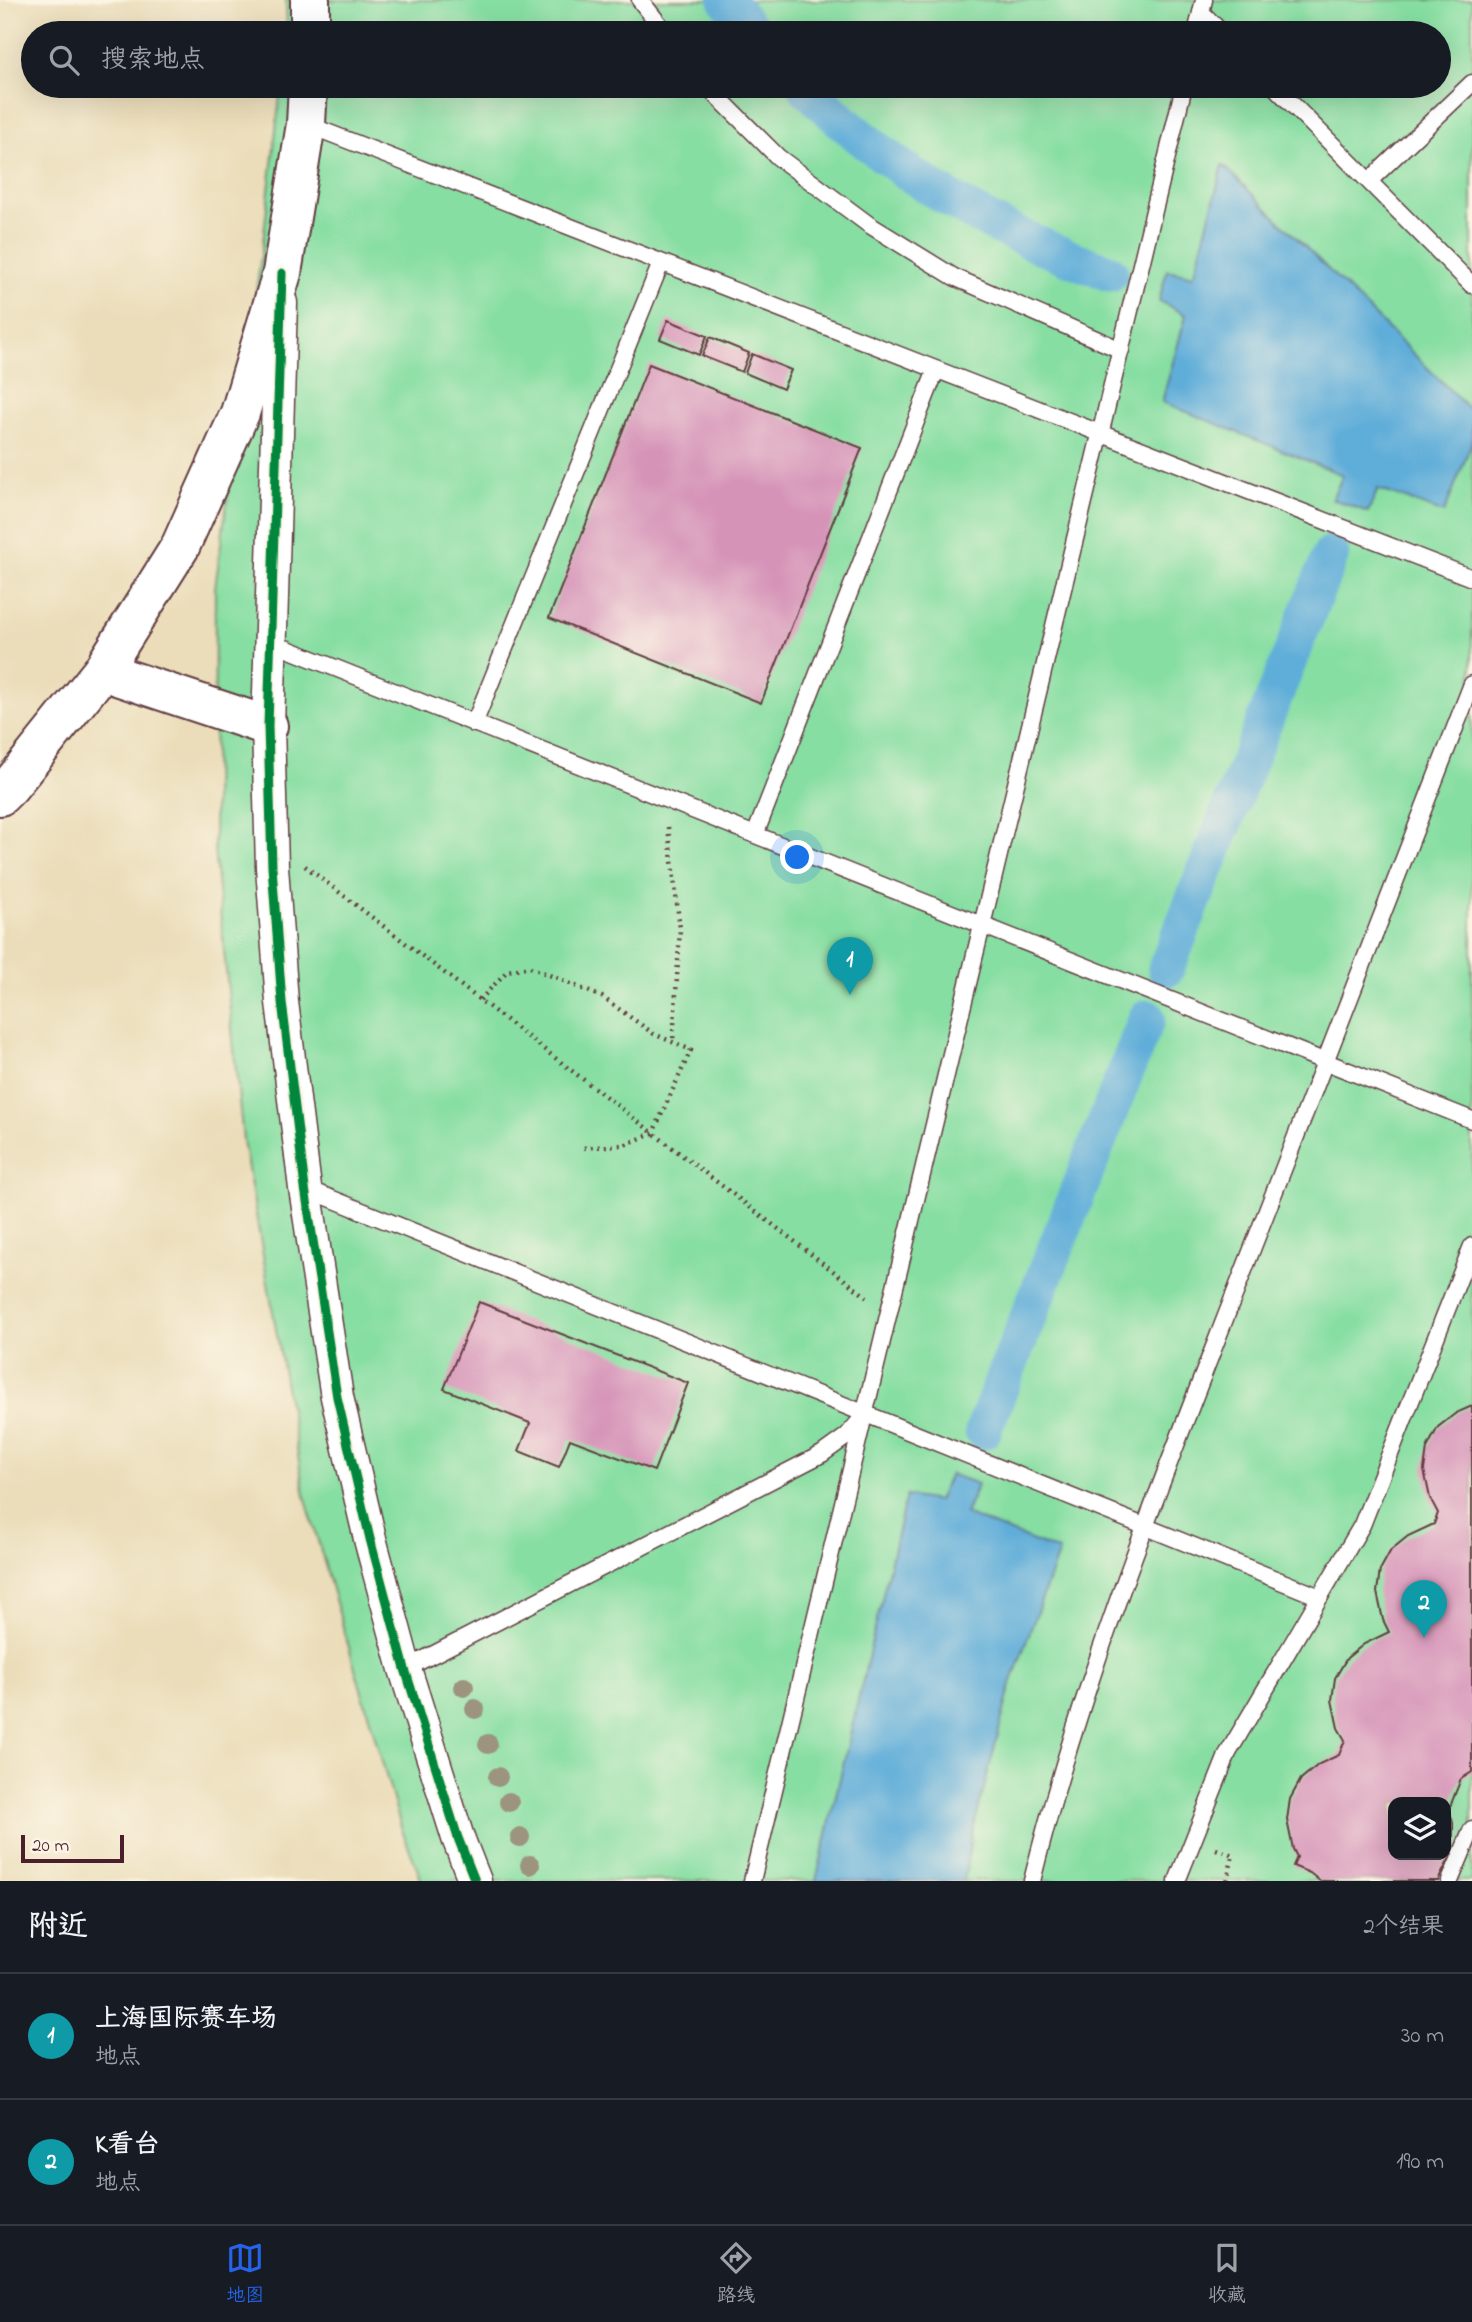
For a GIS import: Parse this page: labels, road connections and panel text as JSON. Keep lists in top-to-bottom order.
{
  "scale_bar": "20 m",
  "page": {
    "search": "搜索地点",
    "pins": ["1", "2"],
    "scale": "20 m",
    "heading": ["附近", "2个结果"],
    "list": [
      {
        "mark": "1",
        "name": "上海国际赛车场",
        "note": "地点",
        "value": "30 m"
      },
      {
        "mark": "2",
        "name": "K看台",
        "note": "地点",
        "value": "190 m"
      }
    ],
    "nav": ["地图", "路线", "收藏"]
  }
}
